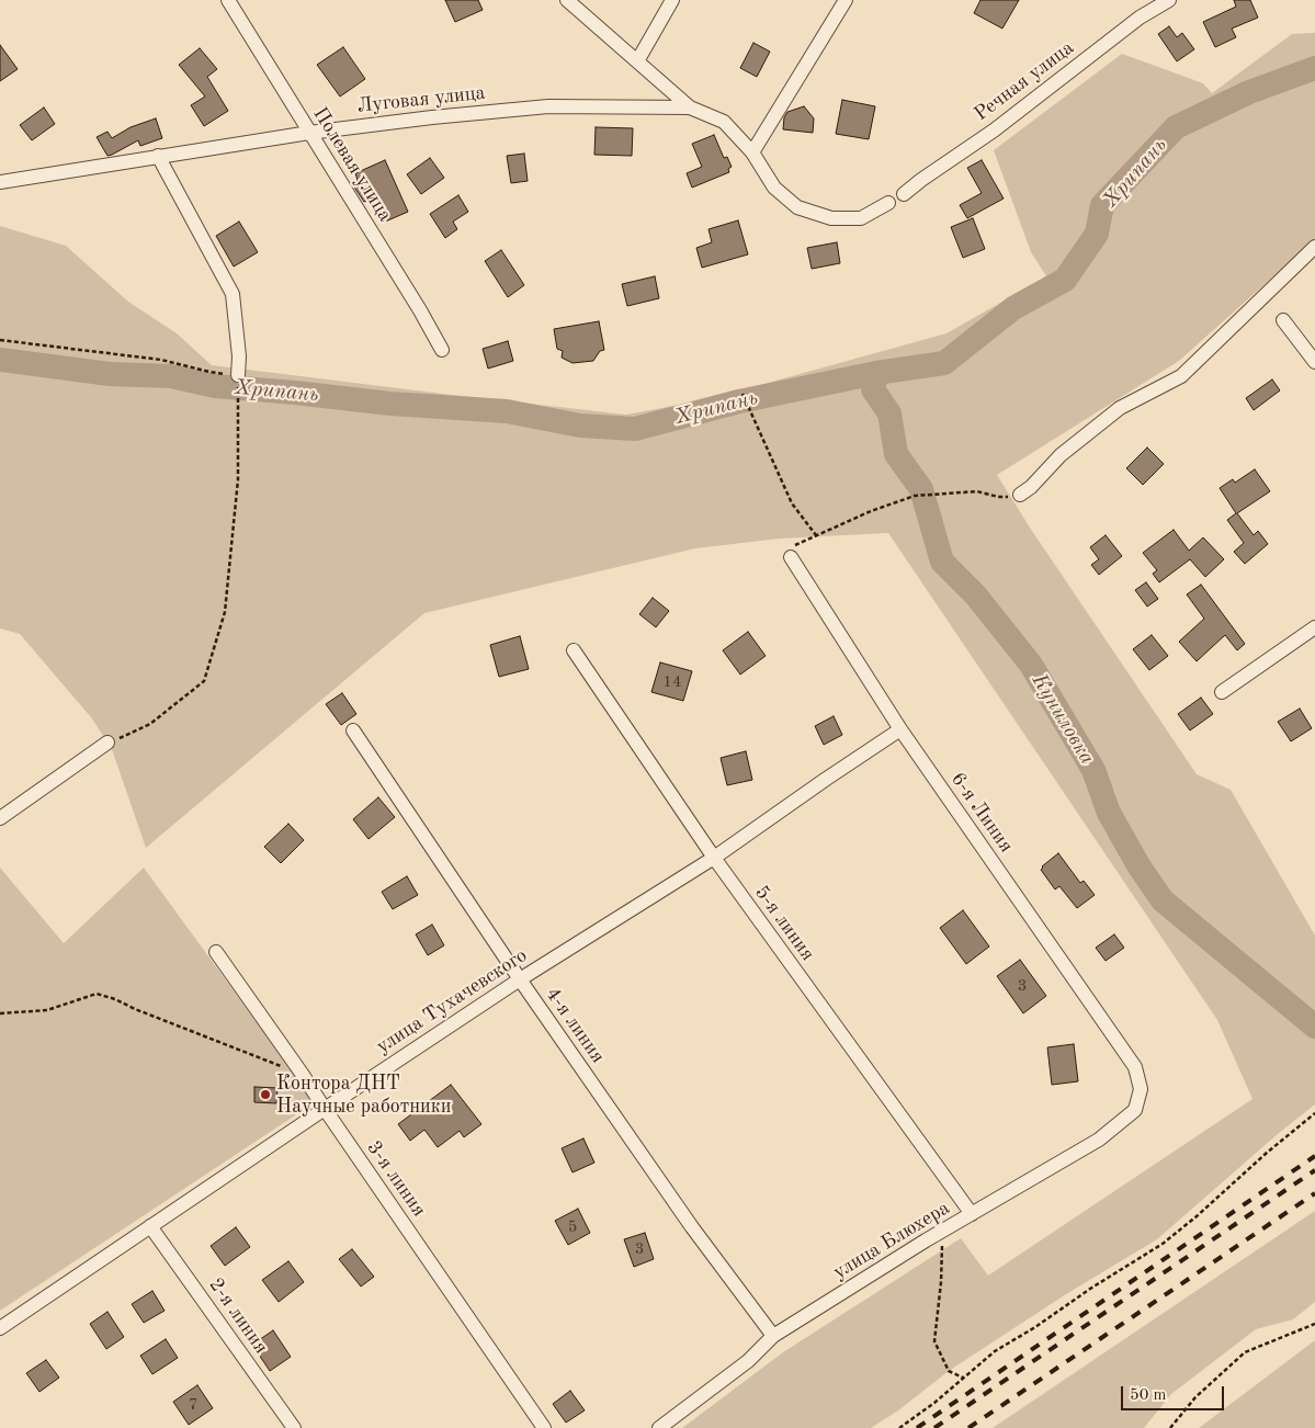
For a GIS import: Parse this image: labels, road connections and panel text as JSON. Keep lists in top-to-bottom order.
{
  "streets": {
    "street": [
      "Речная улица",
      "Луговая улица",
      "Полевая улица",
      "6-я Линия",
      "5-я линия",
      "улица Тухачевского",
      "4-я линия",
      "3-я линия",
      "улица Блюхера",
      "2-я линия"
    ]
  },
  "crossings": [
    ["Луговая улица", "Полевая улица"],
    ["6-я Линия", "улица Тухачевского"],
    ["6-я Линия", "улица Блюхера"],
    ["5-я линия", "улица Тухачевского"],
    ["5-я линия", "улица Блюхера"],
    ["улица Тухачевского", "4-я линия"],
    ["улица Тухачевского", "3-я линия"],
    ["улица Тухачевского", "2-я линия"],
    ["4-я линия", "улица Блюхера"]
  ],
  "water": ["Хрипань", "Куниловка"],
  "places": ["Контора ДНТ Научные работники"],
  "house_numbers": [
    "14",
    "3",
    "5",
    "3",
    "7"
  ],
  "scale_bar": "50 m"
}
